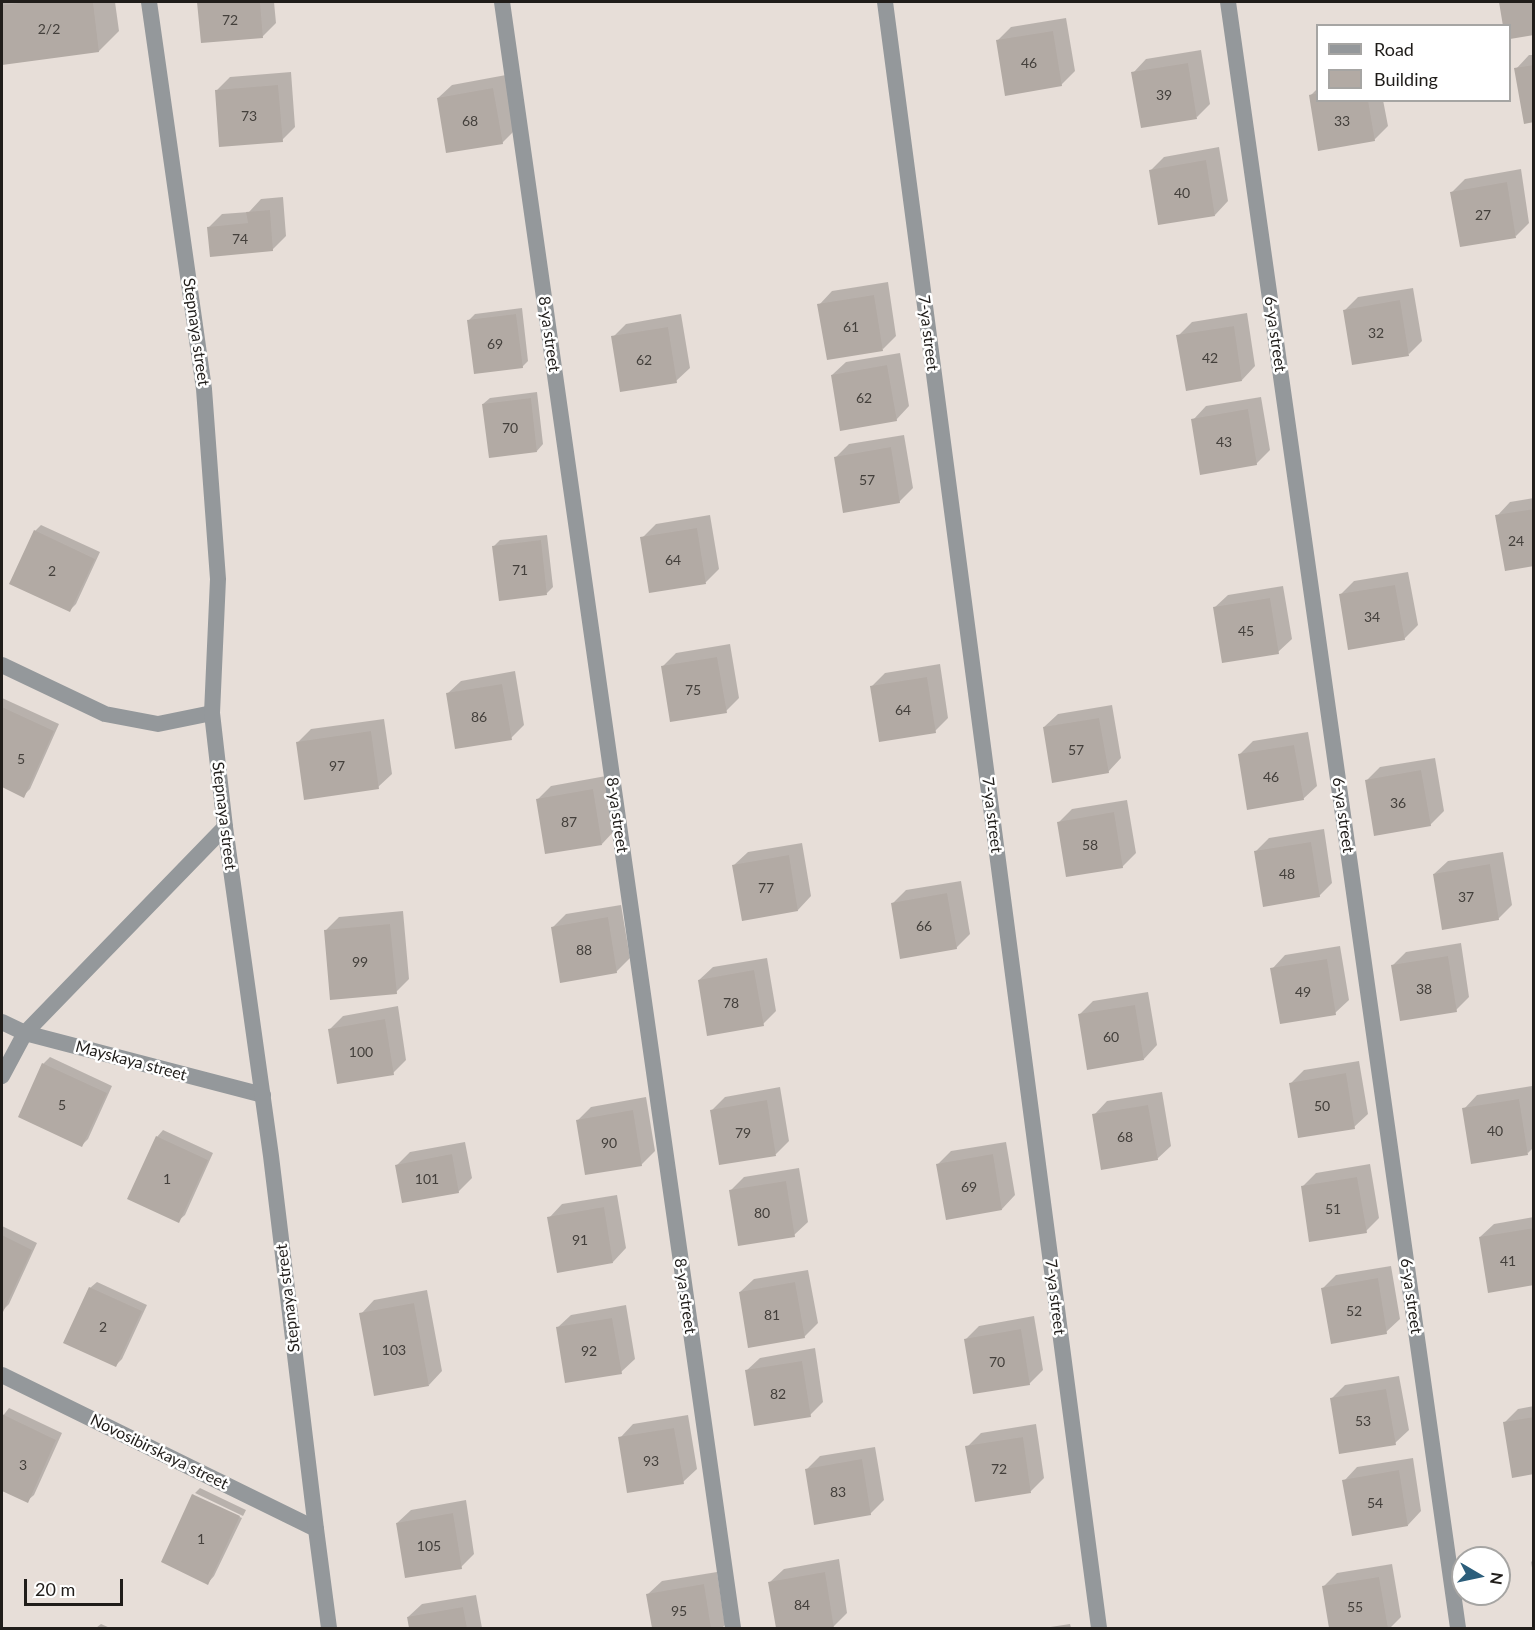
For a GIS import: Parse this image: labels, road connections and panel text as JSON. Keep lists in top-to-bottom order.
{
  "streets": {
    "street": [
      "Stepnaya street",
      "7-ya street",
      "8-ya street",
      "6-ya street",
      "Mayskaya street",
      "Novosibirskaya street"
    ]
  },
  "crossings": [
    ["Stepnaya street", "Mayskaya street"],
    ["Stepnaya street", "Novosibirskaya street"]
  ],
  "house_numbers": [
    "72",
    "2/2",
    "46",
    "39",
    "73",
    "68",
    "33",
    "40",
    "27",
    "74",
    "61",
    "32",
    "69",
    "42",
    "62",
    "62",
    "70",
    "43",
    "57",
    "24",
    "64",
    "71",
    "2",
    "34",
    "45",
    "75",
    "64",
    "86",
    "57",
    "5",
    "97",
    "46",
    "36",
    "87",
    "58",
    "48",
    "77",
    "37",
    "66",
    "88",
    "99",
    "38",
    "49",
    "78",
    "60",
    "100",
    "5",
    "50",
    "40",
    "79",
    "68",
    "90",
    "1",
    "101",
    "69",
    "51",
    "80",
    "91",
    "41",
    "52",
    "81",
    "2",
    "103",
    "92",
    "70",
    "82",
    "53",
    "93",
    "3",
    "72",
    "83",
    "54",
    "1",
    "105",
    "84",
    "55",
    "95"
  ],
  "legend": ["Road", "Building"],
  "scale_bar": "20 m",
  "north": "right"
}
